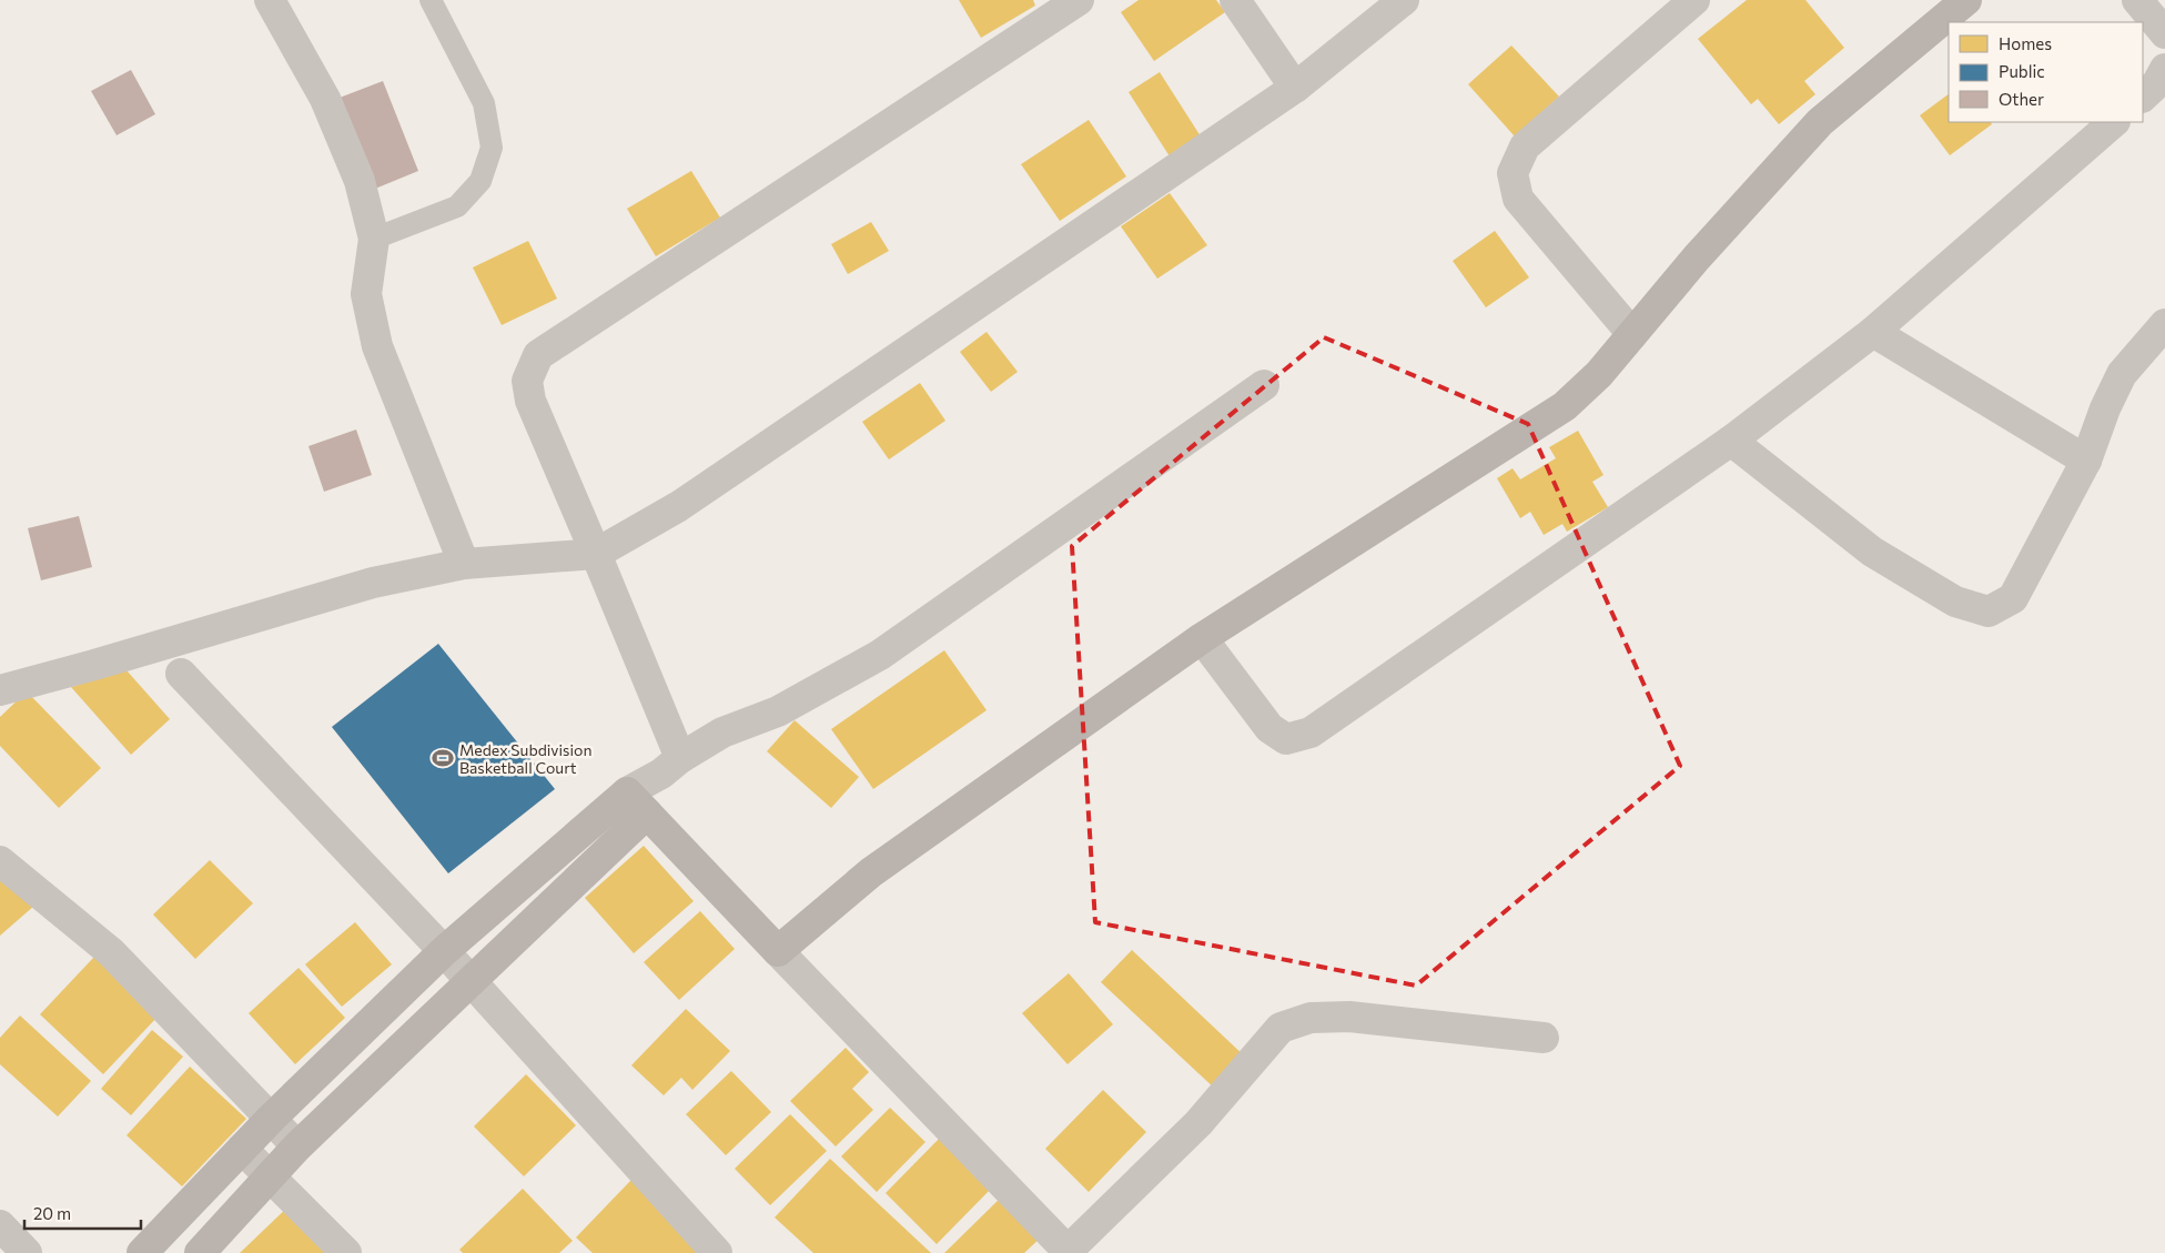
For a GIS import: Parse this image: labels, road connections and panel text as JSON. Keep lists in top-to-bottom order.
{
  "places": {
    "sports": ["Medex Subdivision Basketball Court"]
  },
  "legend": ["Homes", "Public", "Other"],
  "scale_bar": "20 m"
}
